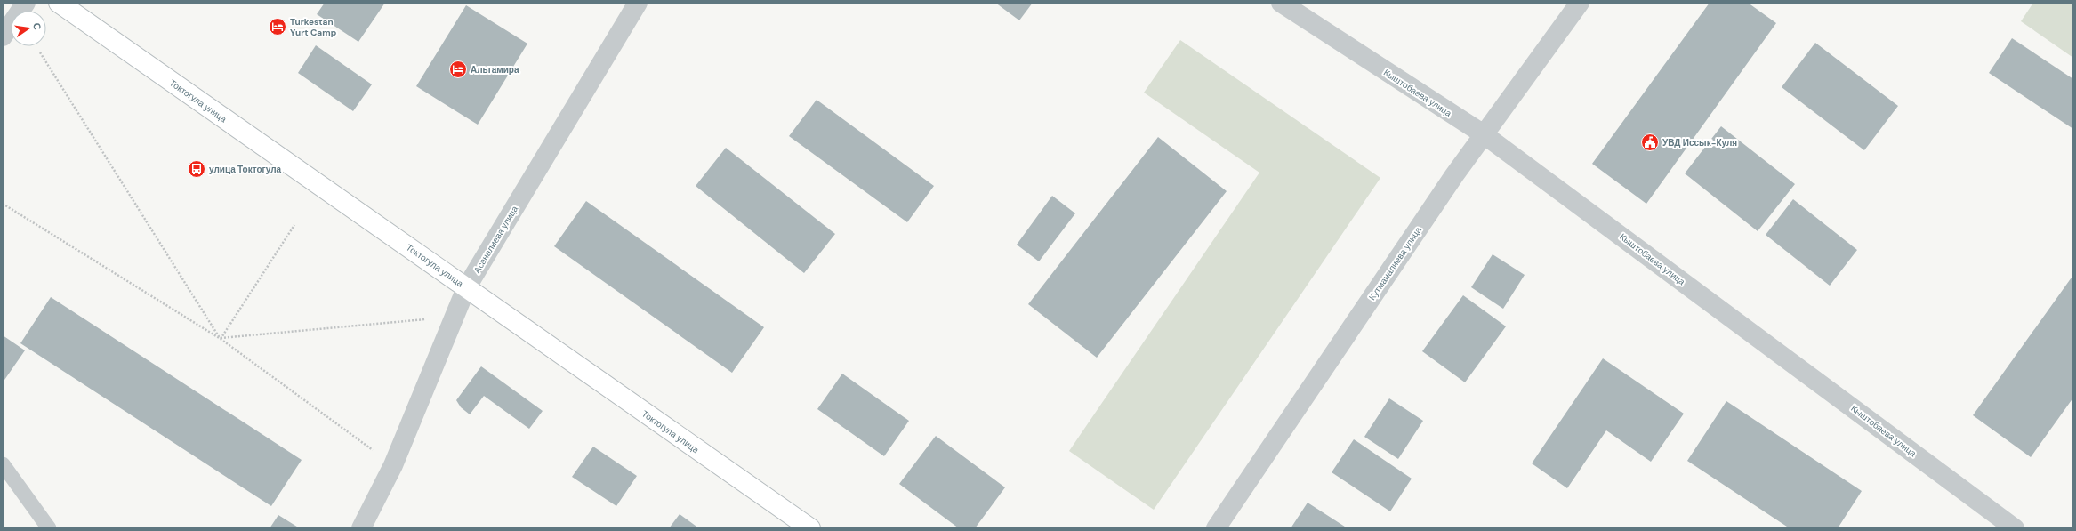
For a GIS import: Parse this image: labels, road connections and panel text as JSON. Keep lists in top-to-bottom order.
{
  "streets": {
    "main road": ["Токтогула улица"],
    "street": ["Кыштобаева улица", "Асаналиева улица", "Кутманалиева улица"]
  },
  "crossings": [
    ["Кыштобаева улица", "Кутманалиева улица"],
    ["Токтогула улица", "Асаналиева улица"]
  ],
  "places": {
    "hotel": ["Turkestan Yurt Camp", "Альтамира"],
    "public building": ["УВД Иссык-Куля"],
    "bus stop": ["улица Токтогула"]
  },
  "north": "right"
}
